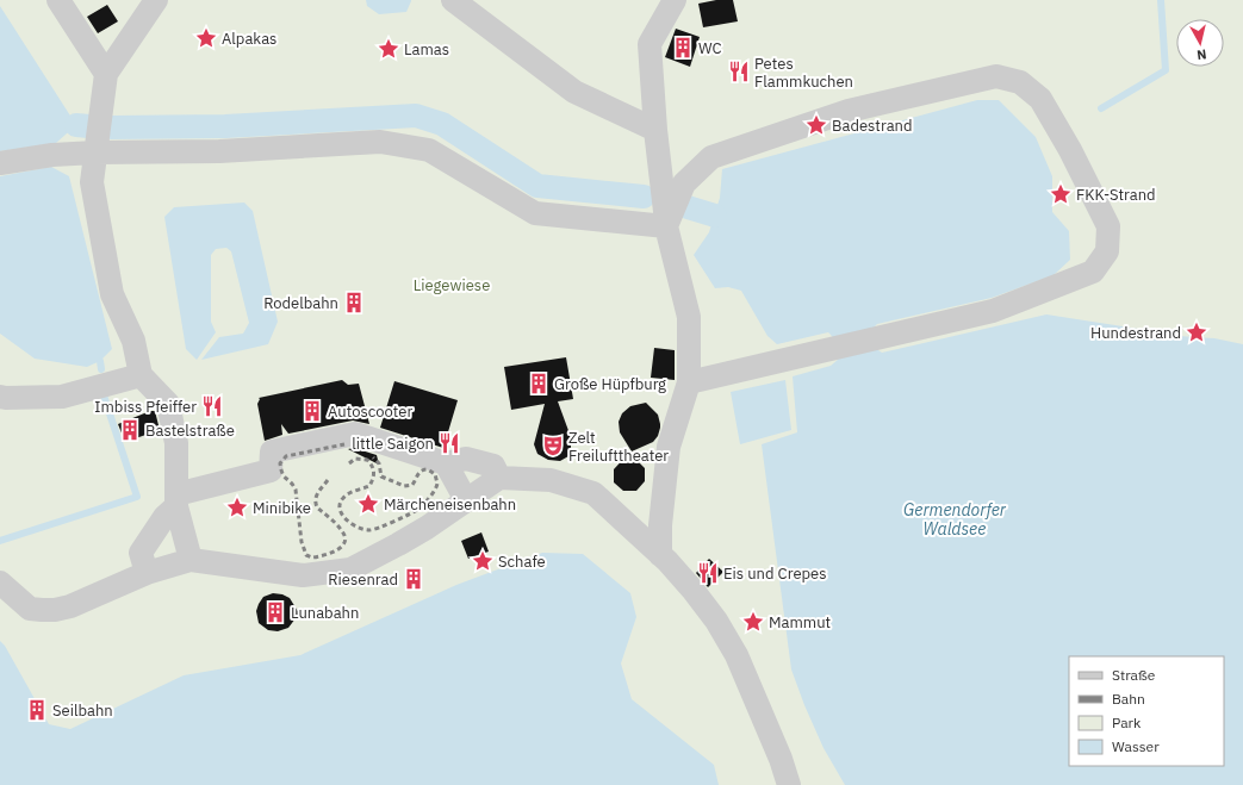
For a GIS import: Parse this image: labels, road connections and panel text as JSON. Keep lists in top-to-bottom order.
{
  "water": ["Germendorfer Waldsee"],
  "parks": ["Liegewiese"],
  "places": {
    "place": [
      "Alpakas",
      "Lamas",
      "Badestrand",
      "FKK-Strand",
      "Hundestrand",
      "Märcheneisenbahn",
      "Minibike",
      "Schafe",
      "Mammut"
    ],
    "building": [
      "WC",
      "Rodelbahn",
      "Große Hüpfburg",
      "Autoscooter",
      "Bastelstraße",
      "Riesenrad",
      "Lunabahn",
      "Seilbahn"
    ],
    "restaurant": [
      "Petes Flammkuchen",
      "Imbiss Pfeiffer",
      "little Saigon",
      "Eis und Crepes"
    ],
    "theatre": ["Zelt Freilufttheater"]
  },
  "legend": [
    "Straße",
    "Bahn",
    "Park",
    "Wasser"
  ],
  "north": "bottom"
}
